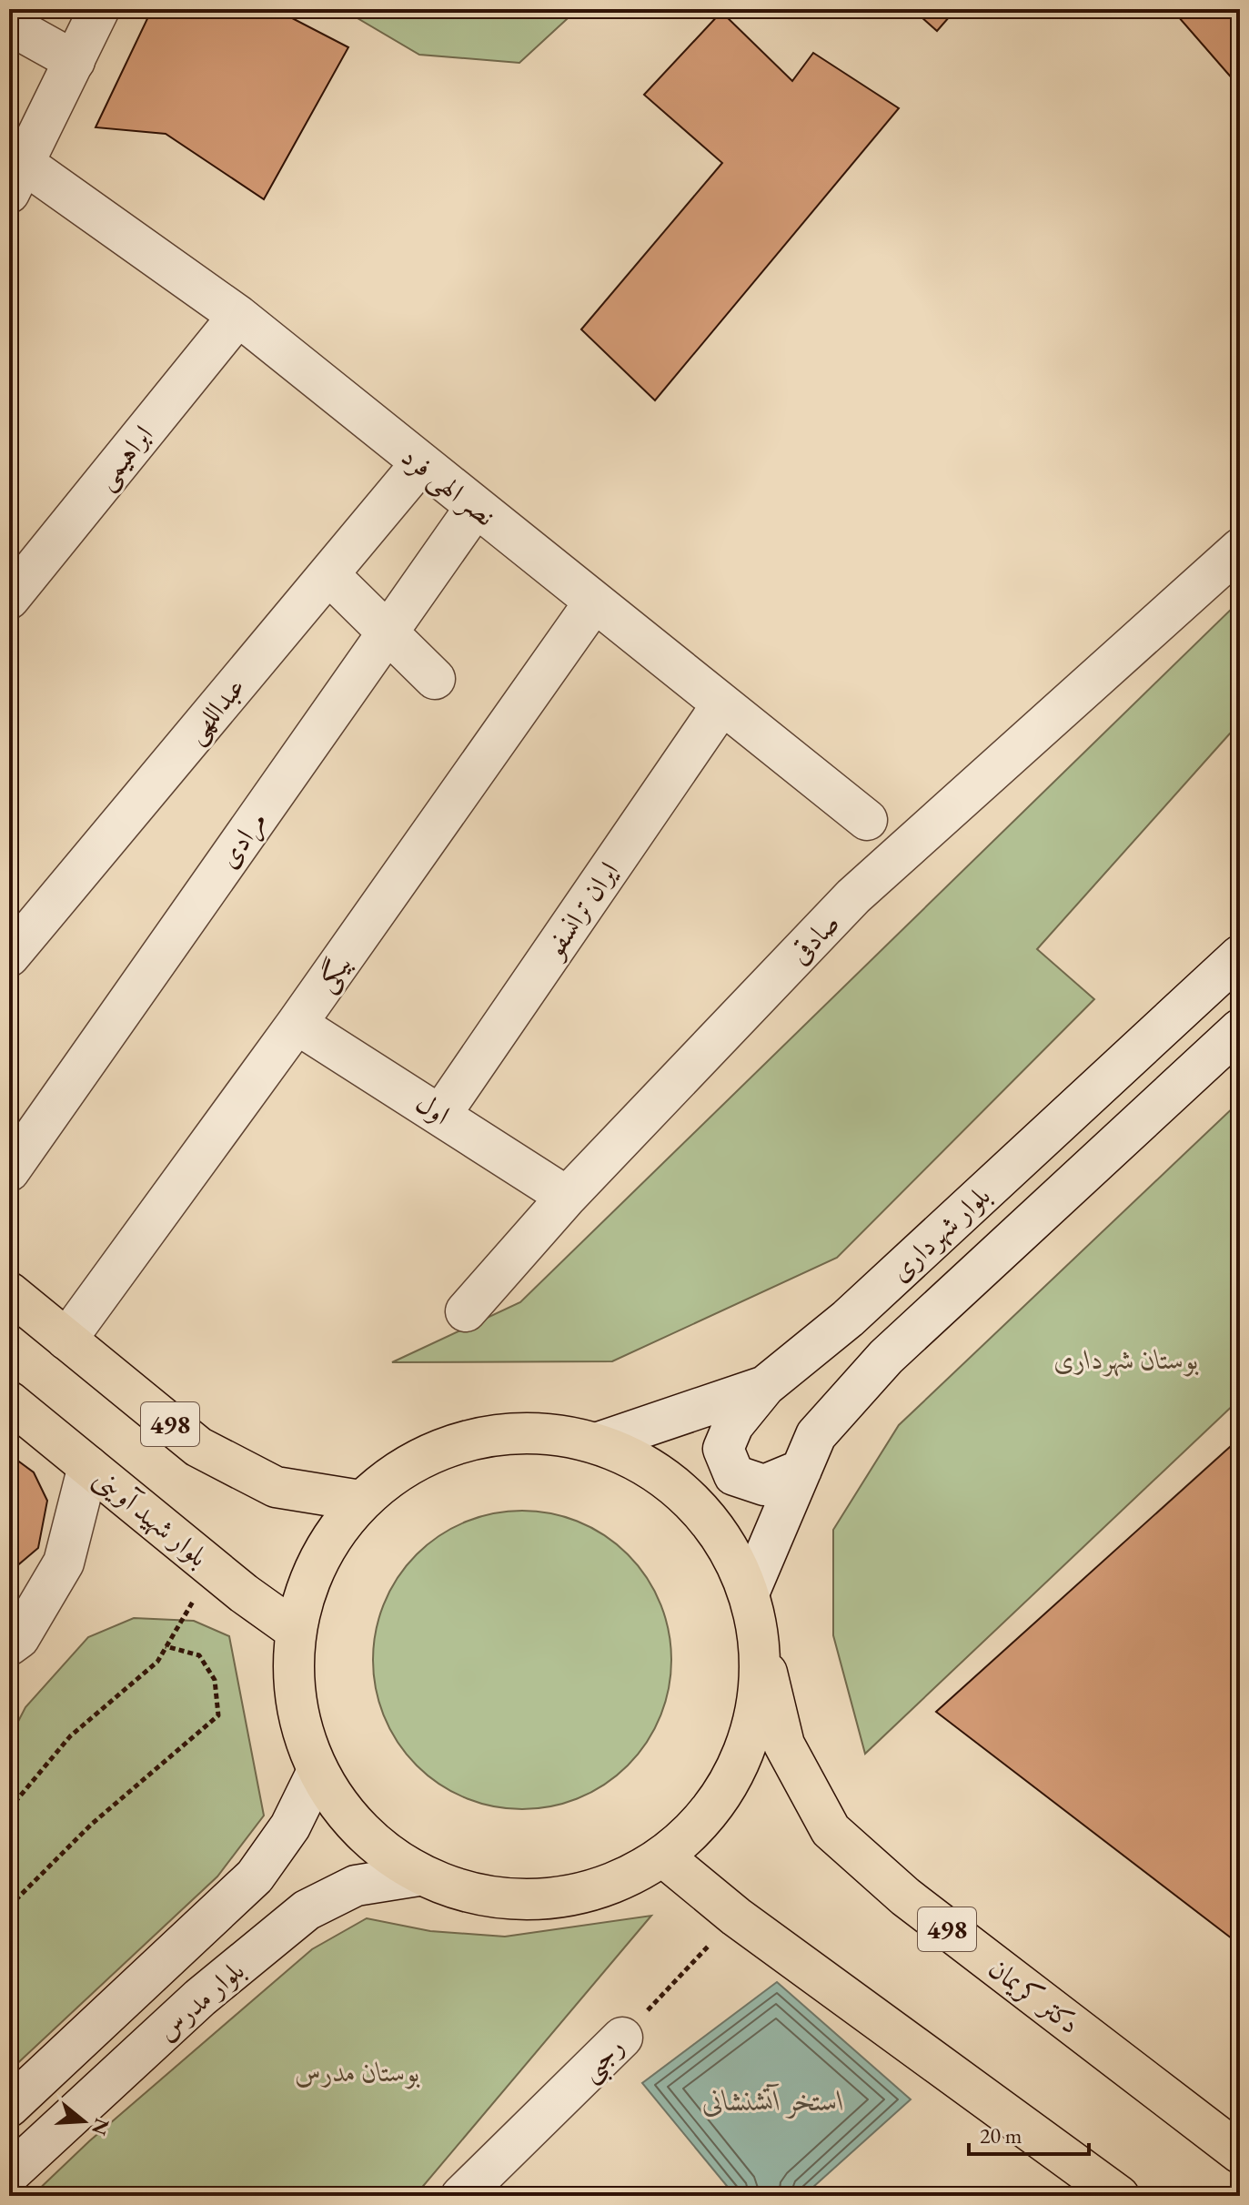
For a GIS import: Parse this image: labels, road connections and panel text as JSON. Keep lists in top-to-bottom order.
{
  "streets": {
    "main road": ["498", "بلوار شهید آوینی", "دکتر کریمان"],
    "street": [
      "ابراهیمی",
      "نصر الهی فرد",
      "عبداللهی",
      "مرادی",
      "ایران ترانسفو",
      "صادقی",
      "بیگی",
      "اول",
      "بلوار شهرداری",
      "بلوار مدرس",
      "رجبی"
    ]
  },
  "crossings": [
    ["ابراهیمی", "نصر الهی فرد"],
    ["نصر الهی فرد", "عبداللهی"],
    ["نصر الهی فرد", "مرادی"],
    ["نصر الهی فرد", "ایران ترانسفو"],
    ["نصر الهی فرد", "بیگی"],
    ["ایران ترانسفو", "اول"],
    ["صادقی", "اول"],
    ["بیگی", "اول"],
    ["بیگی", "498"],
    ["بلوار شهرداری", "دکتر کریمان"]
  ],
  "water": ["استخر آتشنشانی"],
  "parks": ["بوستان شهرداری", "بوستان مدرس"],
  "scale_bar": "20 m",
  "north": "right"
}
